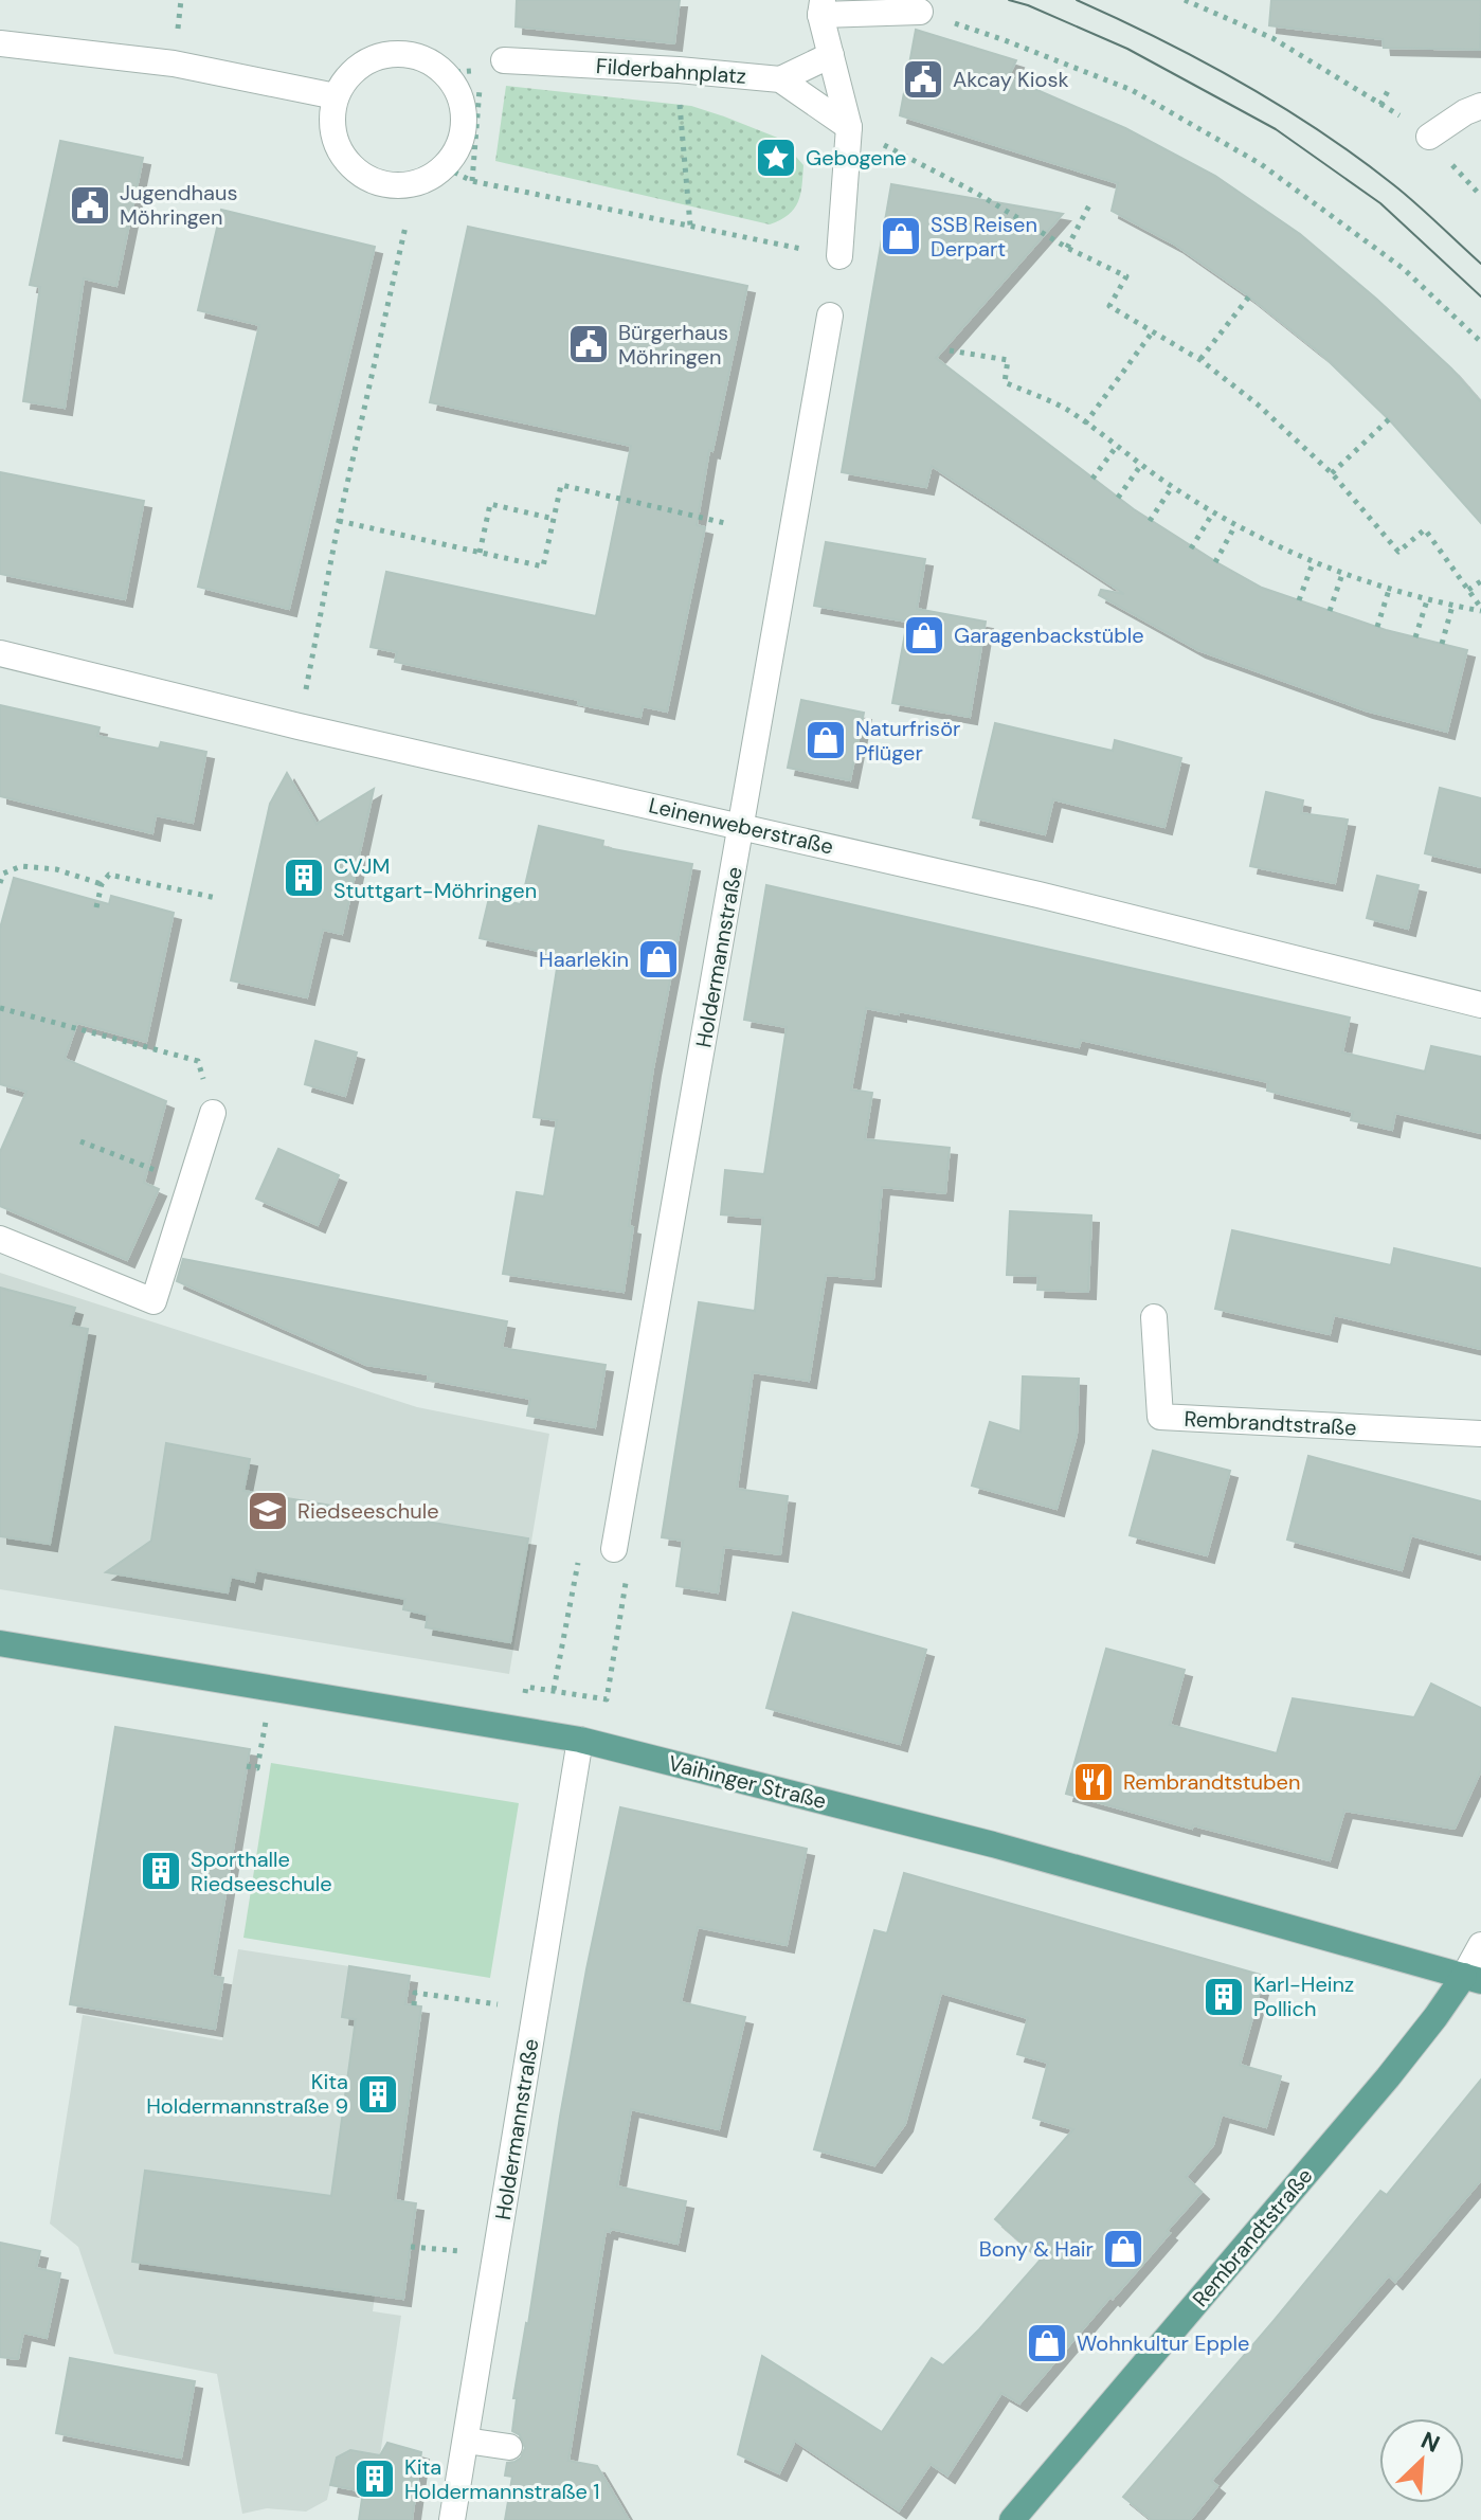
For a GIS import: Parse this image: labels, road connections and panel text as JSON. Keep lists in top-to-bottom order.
{
  "streets": {
    "main road": ["Rembrandtstraße", "Vaihinger Straße"],
    "street": ["Filderbahnplatz", "Leinenweberstraße", "Holdermannstraße"]
  },
  "crossings": [
    ["Leinenweberstraße", "Holdermannstraße"],
    ["Holdermannstraße", "Vaihinger Straße"],
    ["Rembrandtstraße", "Vaihinger Straße"]
  ],
  "places": {
    "public building": ["Akcay Kiosk", "Jugendhaus Möhringen", "Bürgerhaus Möhringen"],
    "place": ["Gebogene"],
    "shop": [
      "SSB Reisen Derpart",
      "Garagenbackstüble",
      "Naturfrisör Pflüger",
      "Haarlekin",
      "Bony & Hair",
      "Wohnkultur Epple"
    ],
    "building": [
      "CVJM Stuttgart-Möhringen",
      "Sporthalle Riedseeschule",
      "Karl-Heinz Pollich",
      "Kita Holdermannstraße 9",
      "Kita Holdermannstraße 1"
    ],
    "school or university": ["Riedseeschule"],
    "restaurant": ["Rembrandtstuben"]
  },
  "north": "top right"
}
